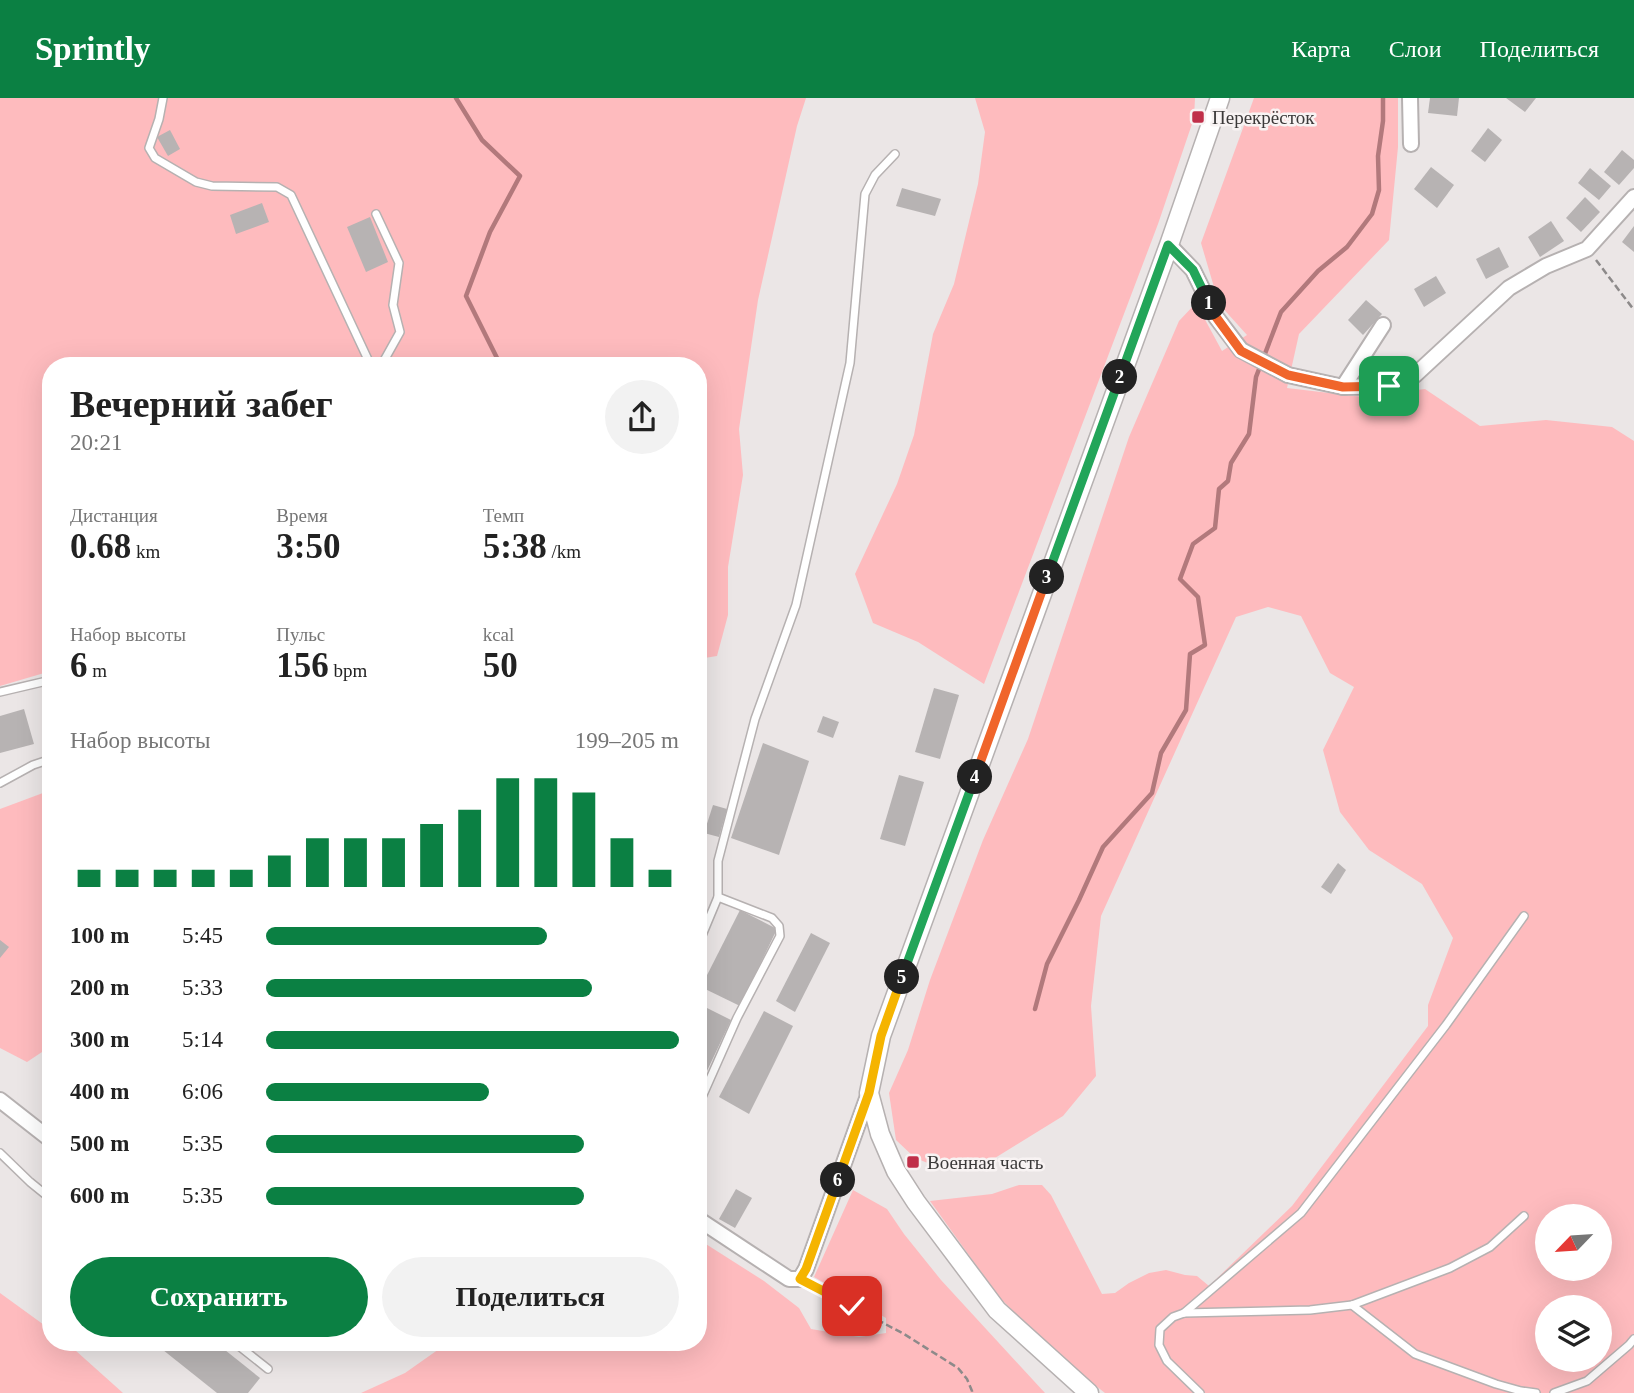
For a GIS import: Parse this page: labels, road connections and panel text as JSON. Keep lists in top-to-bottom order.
{
  "places": {
    "transit": ["Перекрёсток", "Военная часть"]
  },
  "north": "bottom left",
  "page": {
    "header": "Sprintly",
    "nav": ["Карта", "Слои", "Поделиться"],
    "pins": [
      "1",
      "2",
      "3",
      "4",
      "5",
      "6"
    ],
    "heading": ["Вечерний забег", "20:21"],
    "stats": [
      ["Дистанция", "0.68 km"],
      ["Время", "3:50"],
      ["Темп", "5:38 /km"],
      ["Набор высоты", "6 m"],
      ["Пульс", "156 bpm"],
      ["kcal", "50"]
    ],
    "chart": ["Набор высоты", "199–205 m"],
    "list": [
      {
        "name": "100 m",
        "note": "5:45"
      },
      {
        "name": "200 m",
        "note": "5:33"
      },
      {
        "name": "300 m",
        "note": "5:14"
      },
      {
        "name": "400 m",
        "note": "6:06"
      },
      {
        "name": "500 m",
        "note": "5:35"
      },
      {
        "name": "600 m",
        "note": "5:35"
      }
    ],
    "buttons": ["Сохранить", "Поделиться"]
  }
}
